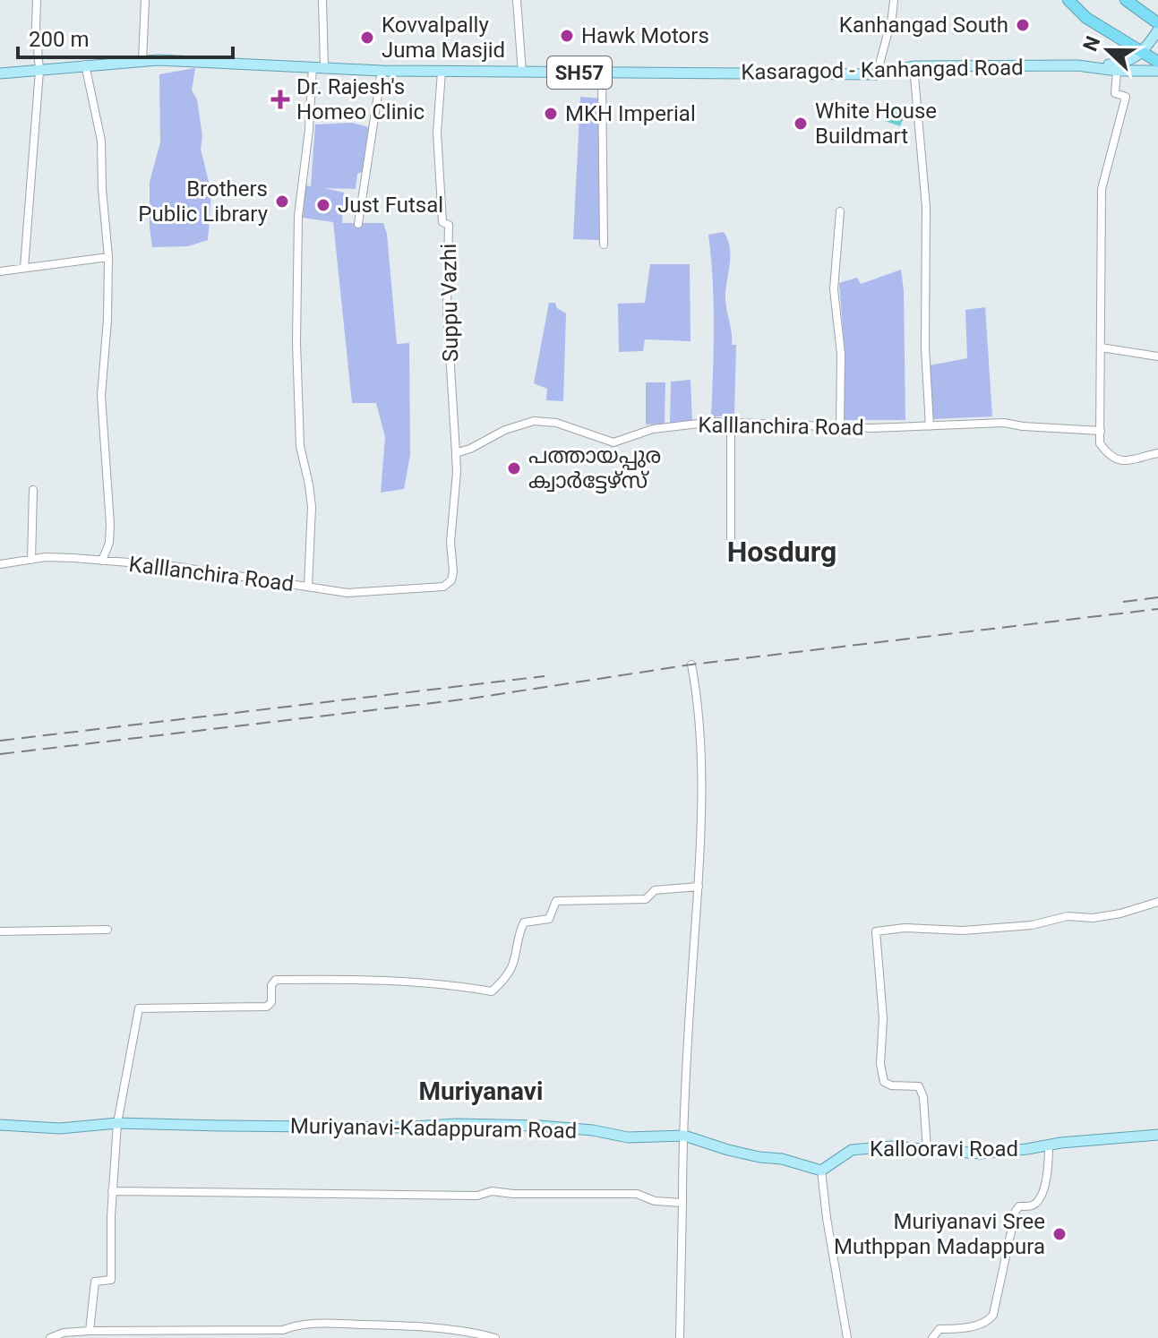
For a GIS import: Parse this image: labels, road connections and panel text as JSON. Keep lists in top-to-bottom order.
{
  "streets": {
    "main road": [
      "Kasaragod - Kanhangad Road",
      "SH57",
      "Muriyanavi-Kadappuram Road",
      "Kallooravi Road"
    ],
    "street": ["Suppu Vazhi", "Kalllanchira Road"]
  },
  "crossings": [
    ["Kasaragod - Kanhangad Road", "Suppu Vazhi"],
    ["Suppu Vazhi", "Kalllanchira Road"],
    ["Muriyanavi-Kadappuram Road", "Kallooravi Road"]
  ],
  "districts": ["Hosdurg", "Muriyanavi"],
  "places": {
    "other": [
      "Kanhangad South",
      "Hawk Motors",
      "Kovvalpally Juma Masjid",
      "MKH Imperial",
      "White House Buildmart",
      "Brothers Public Library",
      "Just Futsal",
      "പത്തായപ്പുര ക്വാർട്ടേഴ്സ്",
      "Muriyanavi Sree Muthppan Madappura"
    ],
    "health": ["Dr. Rajesh's Homeo Clinic"]
  },
  "scale_bar": "200 m",
  "north": "left"
}
